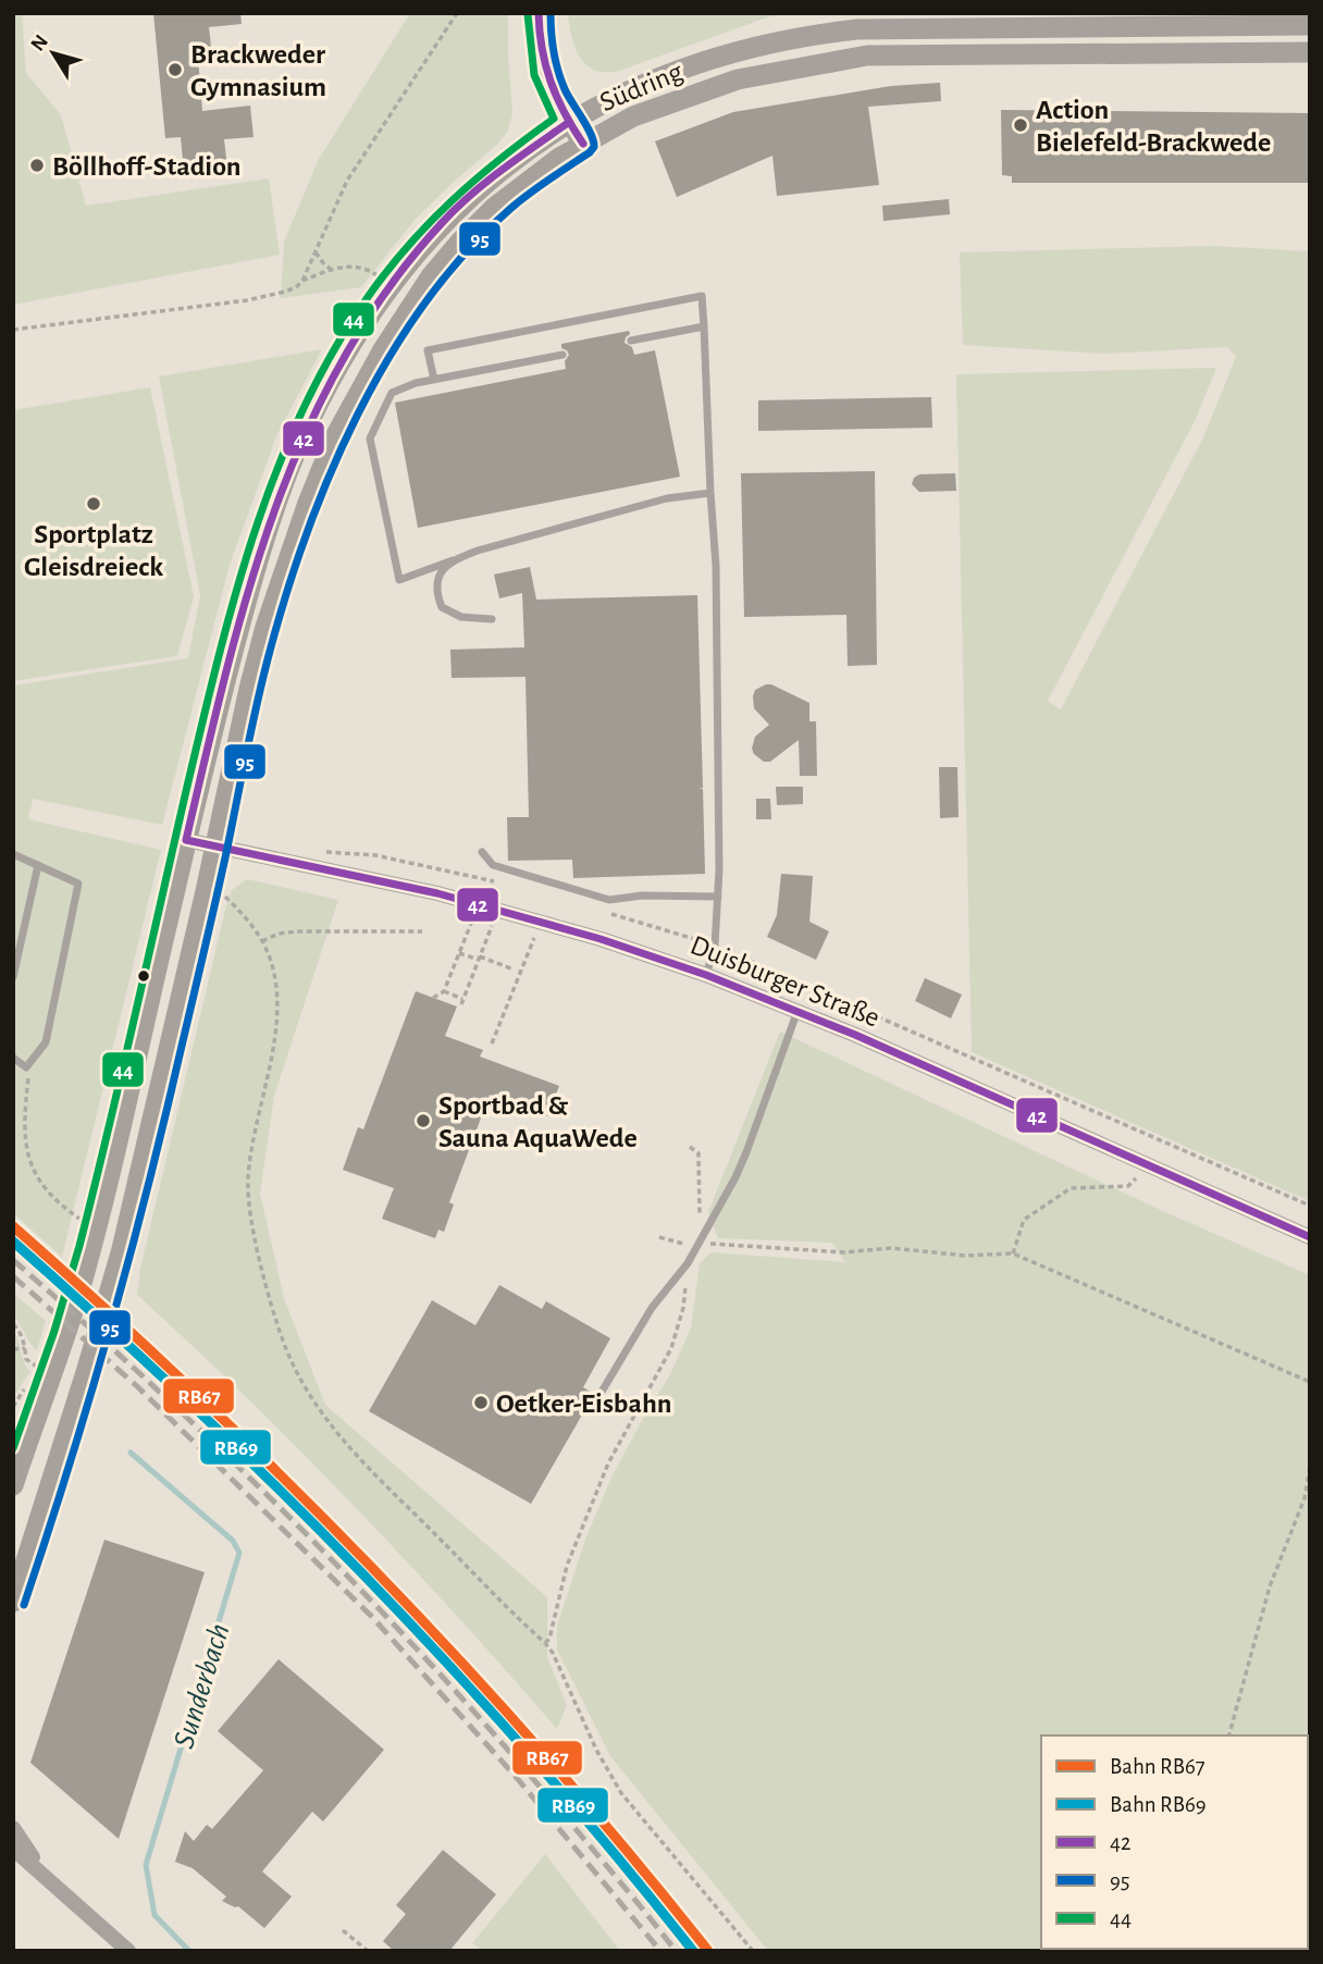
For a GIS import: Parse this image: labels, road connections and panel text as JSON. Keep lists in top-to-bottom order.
{
  "streets": {
    "main road": ["Südring"],
    "street": ["Duisburger Straße"]
  },
  "crossings": [
    ["Südring", "Duisburger Straße"]
  ],
  "water": ["Sunderbach"],
  "places": [
    "Brackweder Gymnasium",
    "Action Bielefeld-Brackwede",
    "Böllhoff-Stadion",
    "Sportplatz Gleisdreieck",
    "Sportbad & Sauna AquaWede",
    "Oetker-Eisbahn"
  ],
  "lines": [
    "transit line 42",
    "transit line 95",
    "transit line 44",
    "rail line RB67",
    "rail line RB69"
  ],
  "legend": [
    "Bahn RB67",
    "Bahn RB69",
    "42",
    "95",
    "44"
  ],
  "north": "top left"
}
